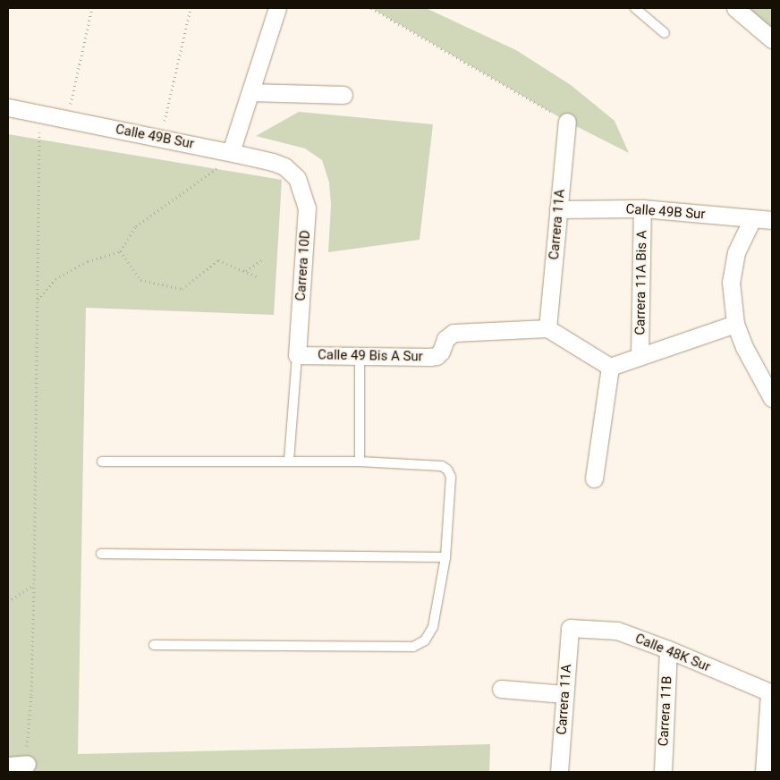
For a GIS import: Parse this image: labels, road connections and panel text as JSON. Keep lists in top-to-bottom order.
{
  "streets": {
    "street": [
      "Calle 49B Sur",
      "Carrera 11A",
      "Carrera 10D",
      "Carrera 11A Bis A",
      "Calle 49 Bis A Sur",
      "Calle 48K Sur",
      "Carrera 11B"
    ]
  },
  "crossings": [
    ["Calle 49B Sur", "Carrera 11A"],
    ["Calle 49B Sur", "Carrera 10D"],
    ["Calle 49B Sur", "Carrera 11A Bis A"],
    ["Carrera 11A", "Calle 49 Bis A Sur"],
    ["Carrera 11A", "Calle 48K Sur"],
    ["Carrera 10D", "Calle 49 Bis A Sur"],
    ["Calle 48K Sur", "Carrera 11B"]
  ]
}
